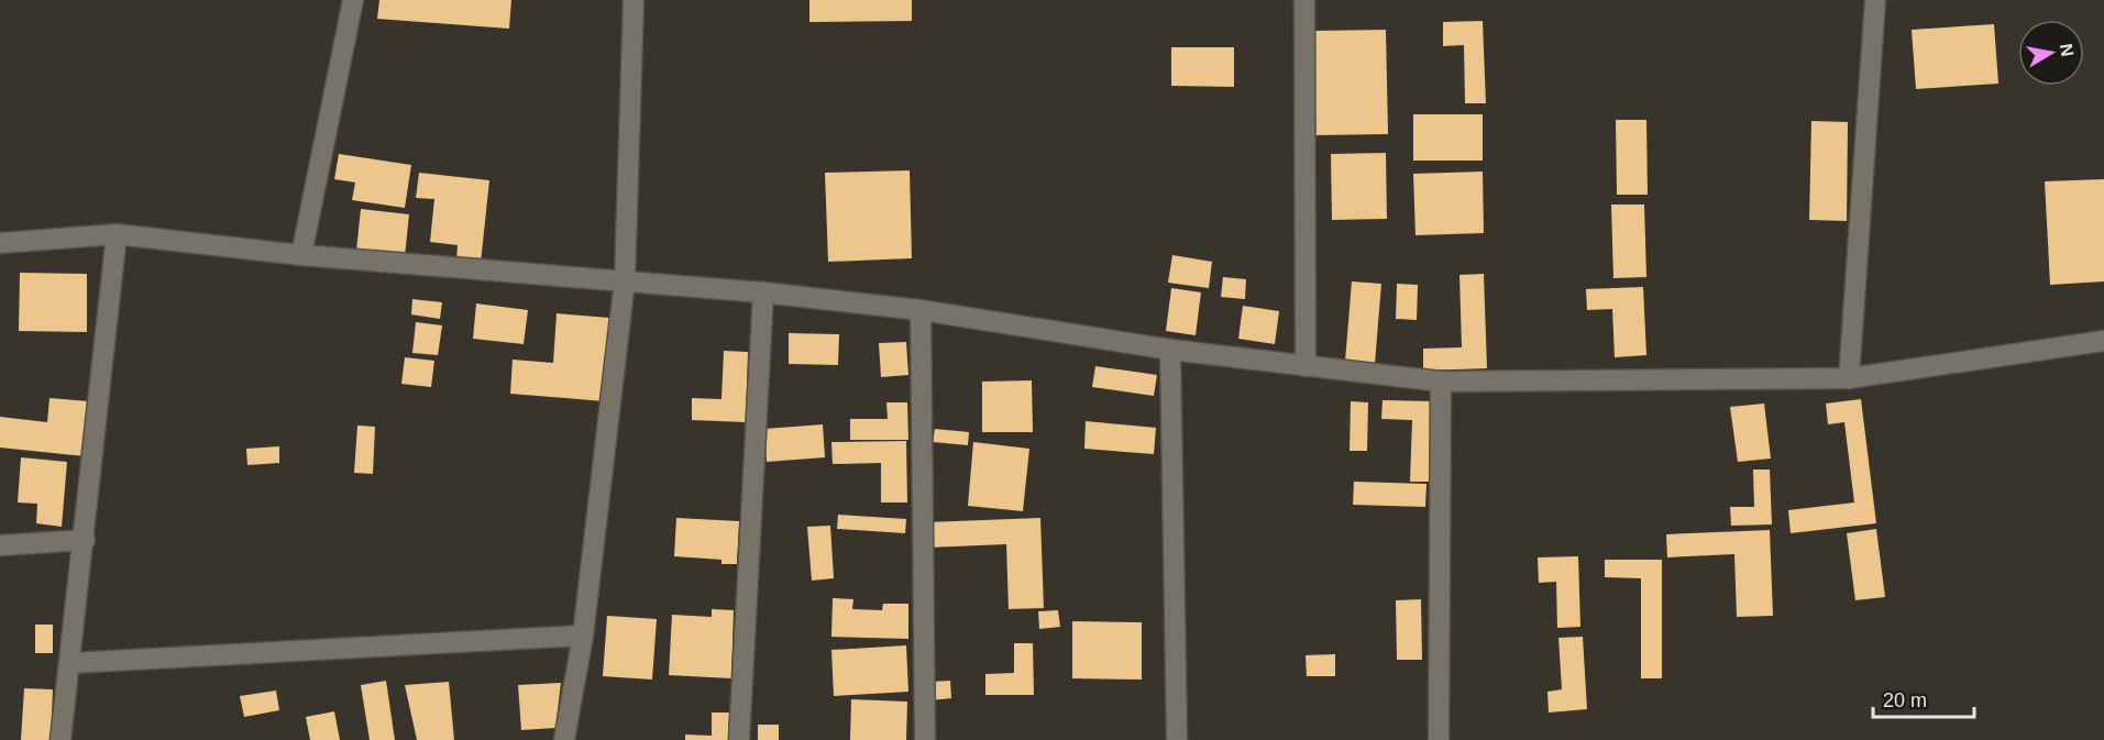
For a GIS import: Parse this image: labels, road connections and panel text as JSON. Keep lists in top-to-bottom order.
{
  "scale_bar": "20 m",
  "north": "right"
}
